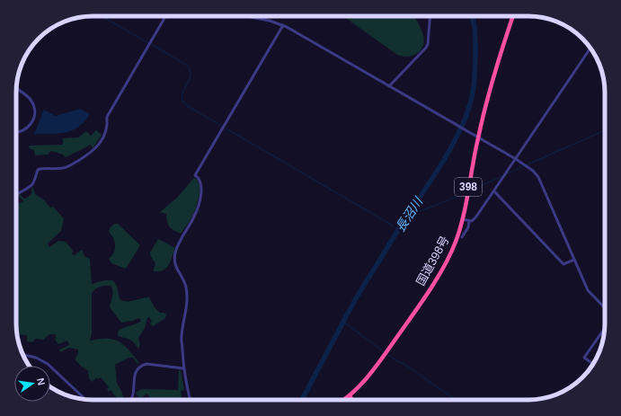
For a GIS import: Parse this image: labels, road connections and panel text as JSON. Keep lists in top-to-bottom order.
{
  "streets": {
    "highway": ["398", "国道398号"]
  },
  "water": ["長沼川"],
  "north": "right"
}
